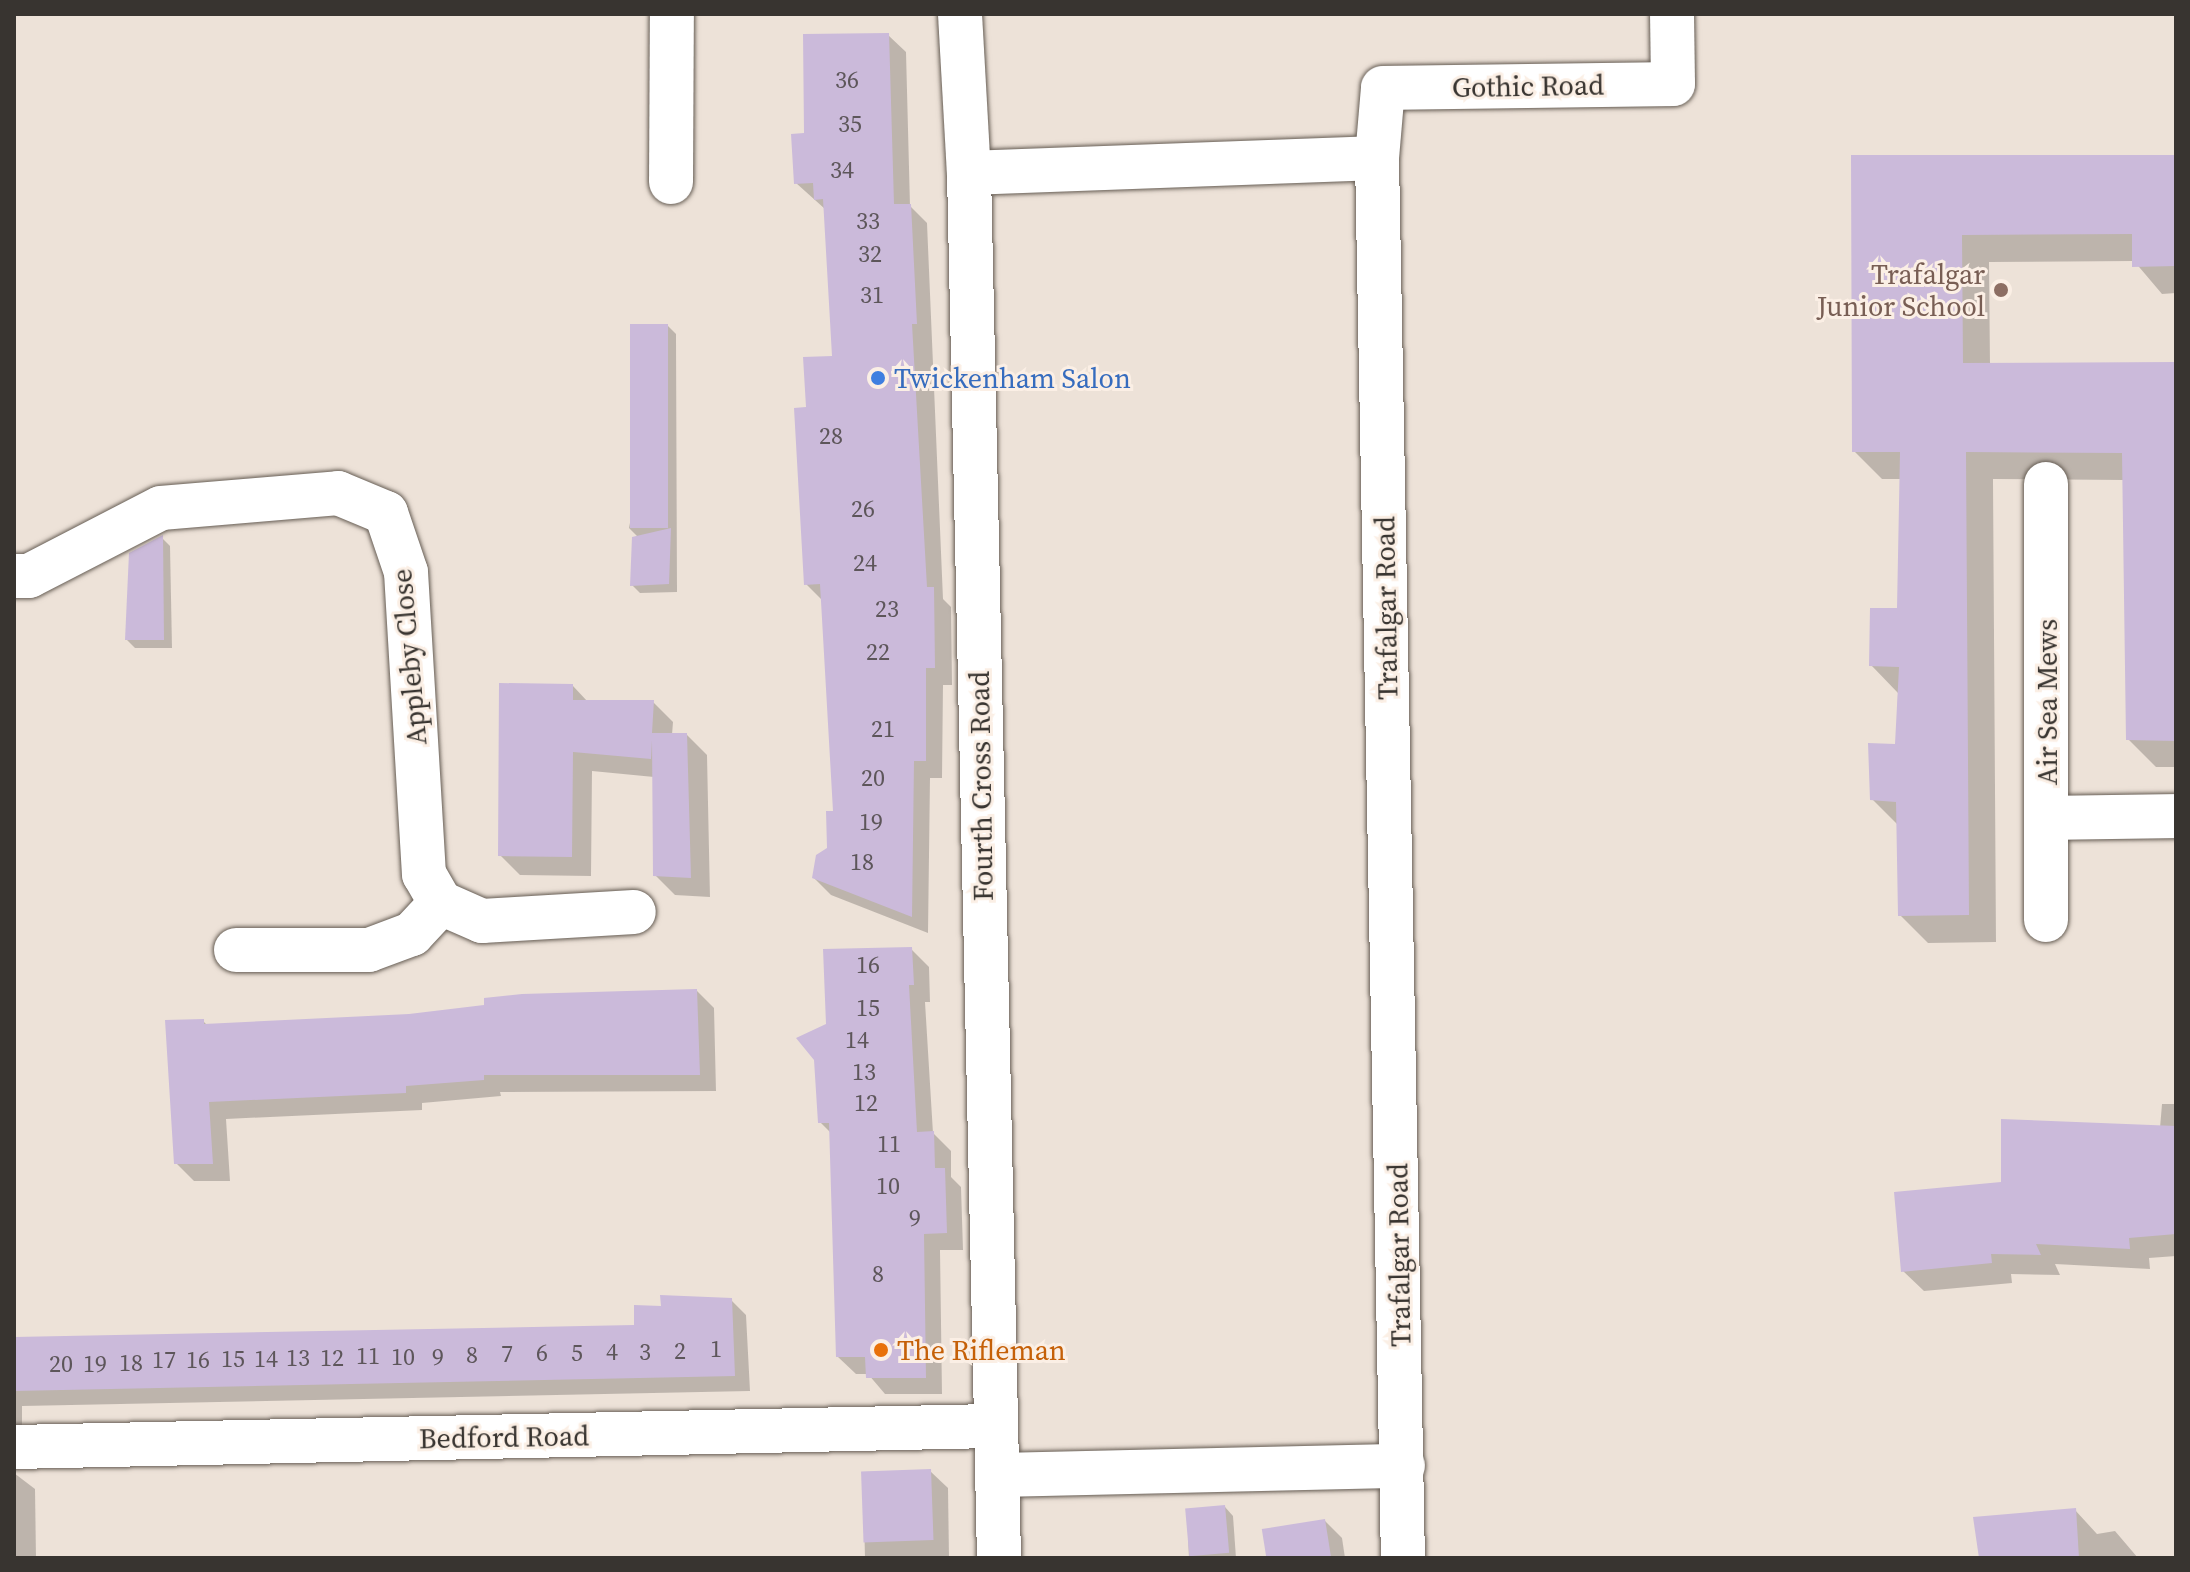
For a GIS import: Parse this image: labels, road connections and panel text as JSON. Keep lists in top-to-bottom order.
{
  "streets": {
    "street": [
      "Gothic Road",
      "Trafalgar Road",
      "Appleby Close",
      "Air Sea Mews",
      "Fourth Cross Road",
      "Bedford Road"
    ]
  },
  "crossings": [
    ["Gothic Road", "Trafalgar Road"],
    ["Fourth Cross Road", "Bedford Road"]
  ],
  "places": ["Trafalgar Junior School", "Twickenham Salon", "The Rifleman"],
  "house_numbers": [
    "36",
    "35",
    "34",
    "33",
    "32",
    "31",
    "28",
    "26",
    "24",
    "23",
    "22",
    "21",
    "20",
    "19",
    "18",
    "16",
    "15",
    "14",
    "13",
    "12",
    "11",
    "10",
    "9",
    "8",
    "1",
    "2",
    "4",
    "3",
    "6",
    "5",
    "7",
    "8",
    "11",
    "10",
    "9",
    "13",
    "12",
    "15",
    "14",
    "17",
    "16",
    "18",
    "20",
    "19"
  ]
}
